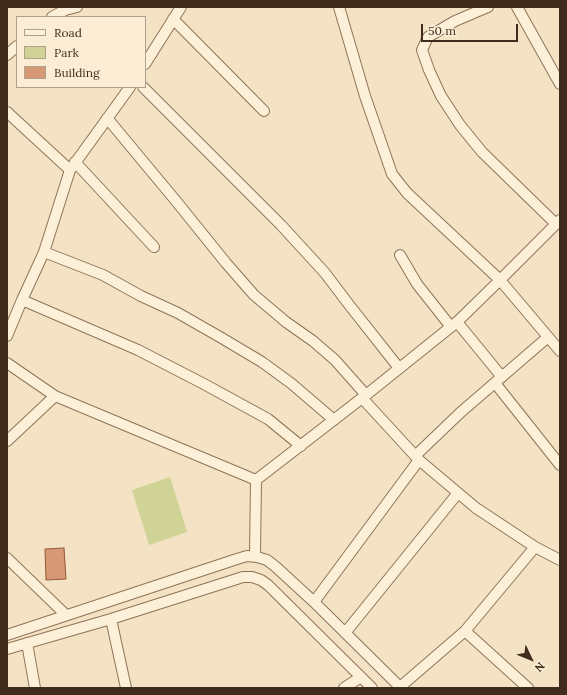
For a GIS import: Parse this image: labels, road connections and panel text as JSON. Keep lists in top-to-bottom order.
{
  "legend": ["Road", "Park", "Building"],
  "scale_bar": "50 m",
  "north": "bottom right"
}
